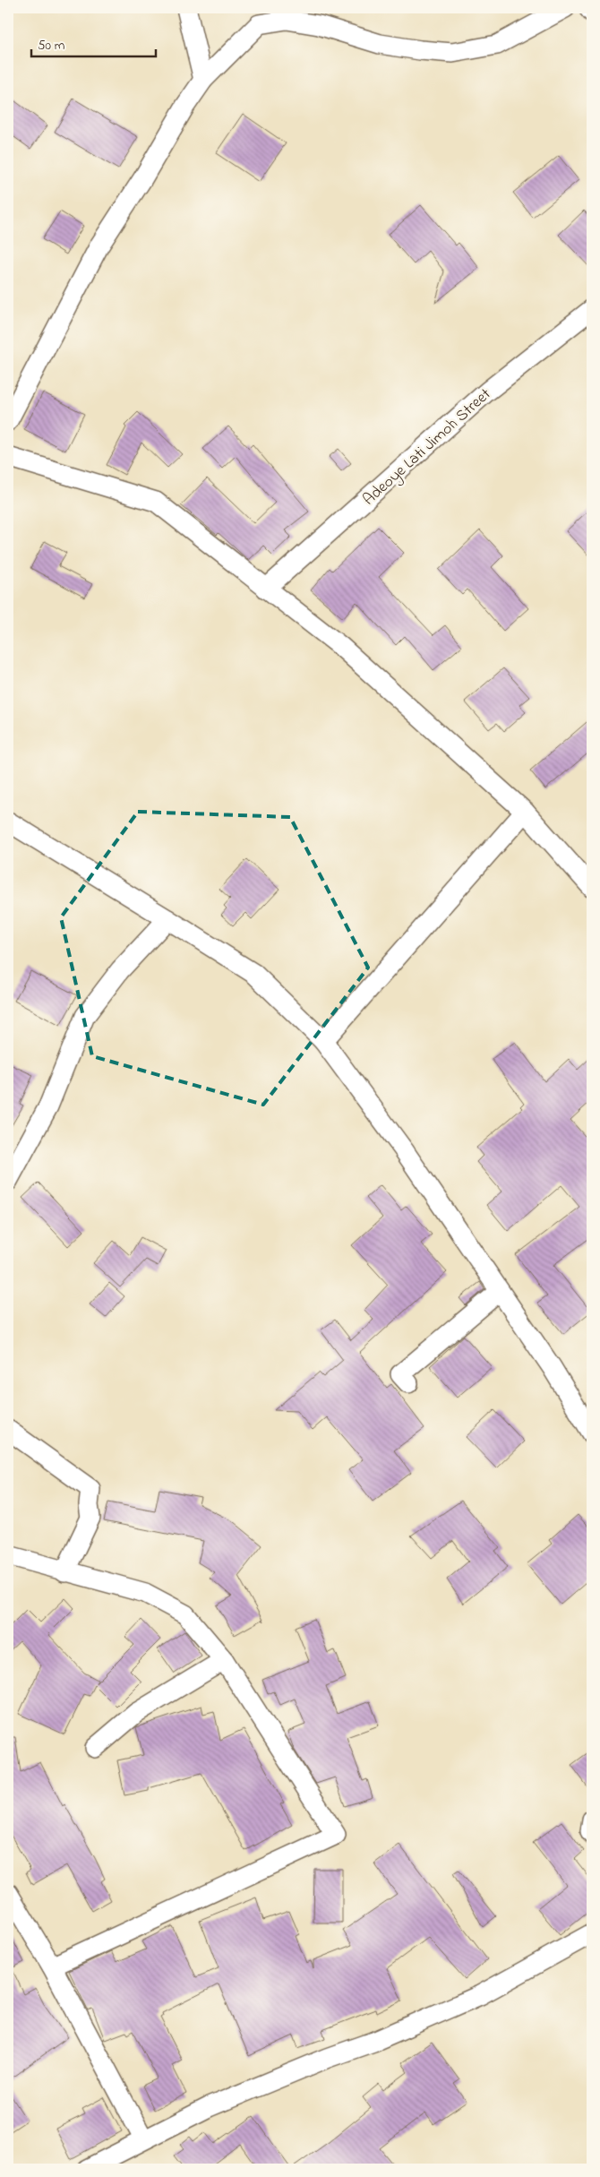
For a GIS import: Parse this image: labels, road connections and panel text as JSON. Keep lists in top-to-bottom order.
{
  "streets": {
    "street": ["Adeoye Lati Jimoh Street"]
  },
  "scale_bar": "50 m"
}
